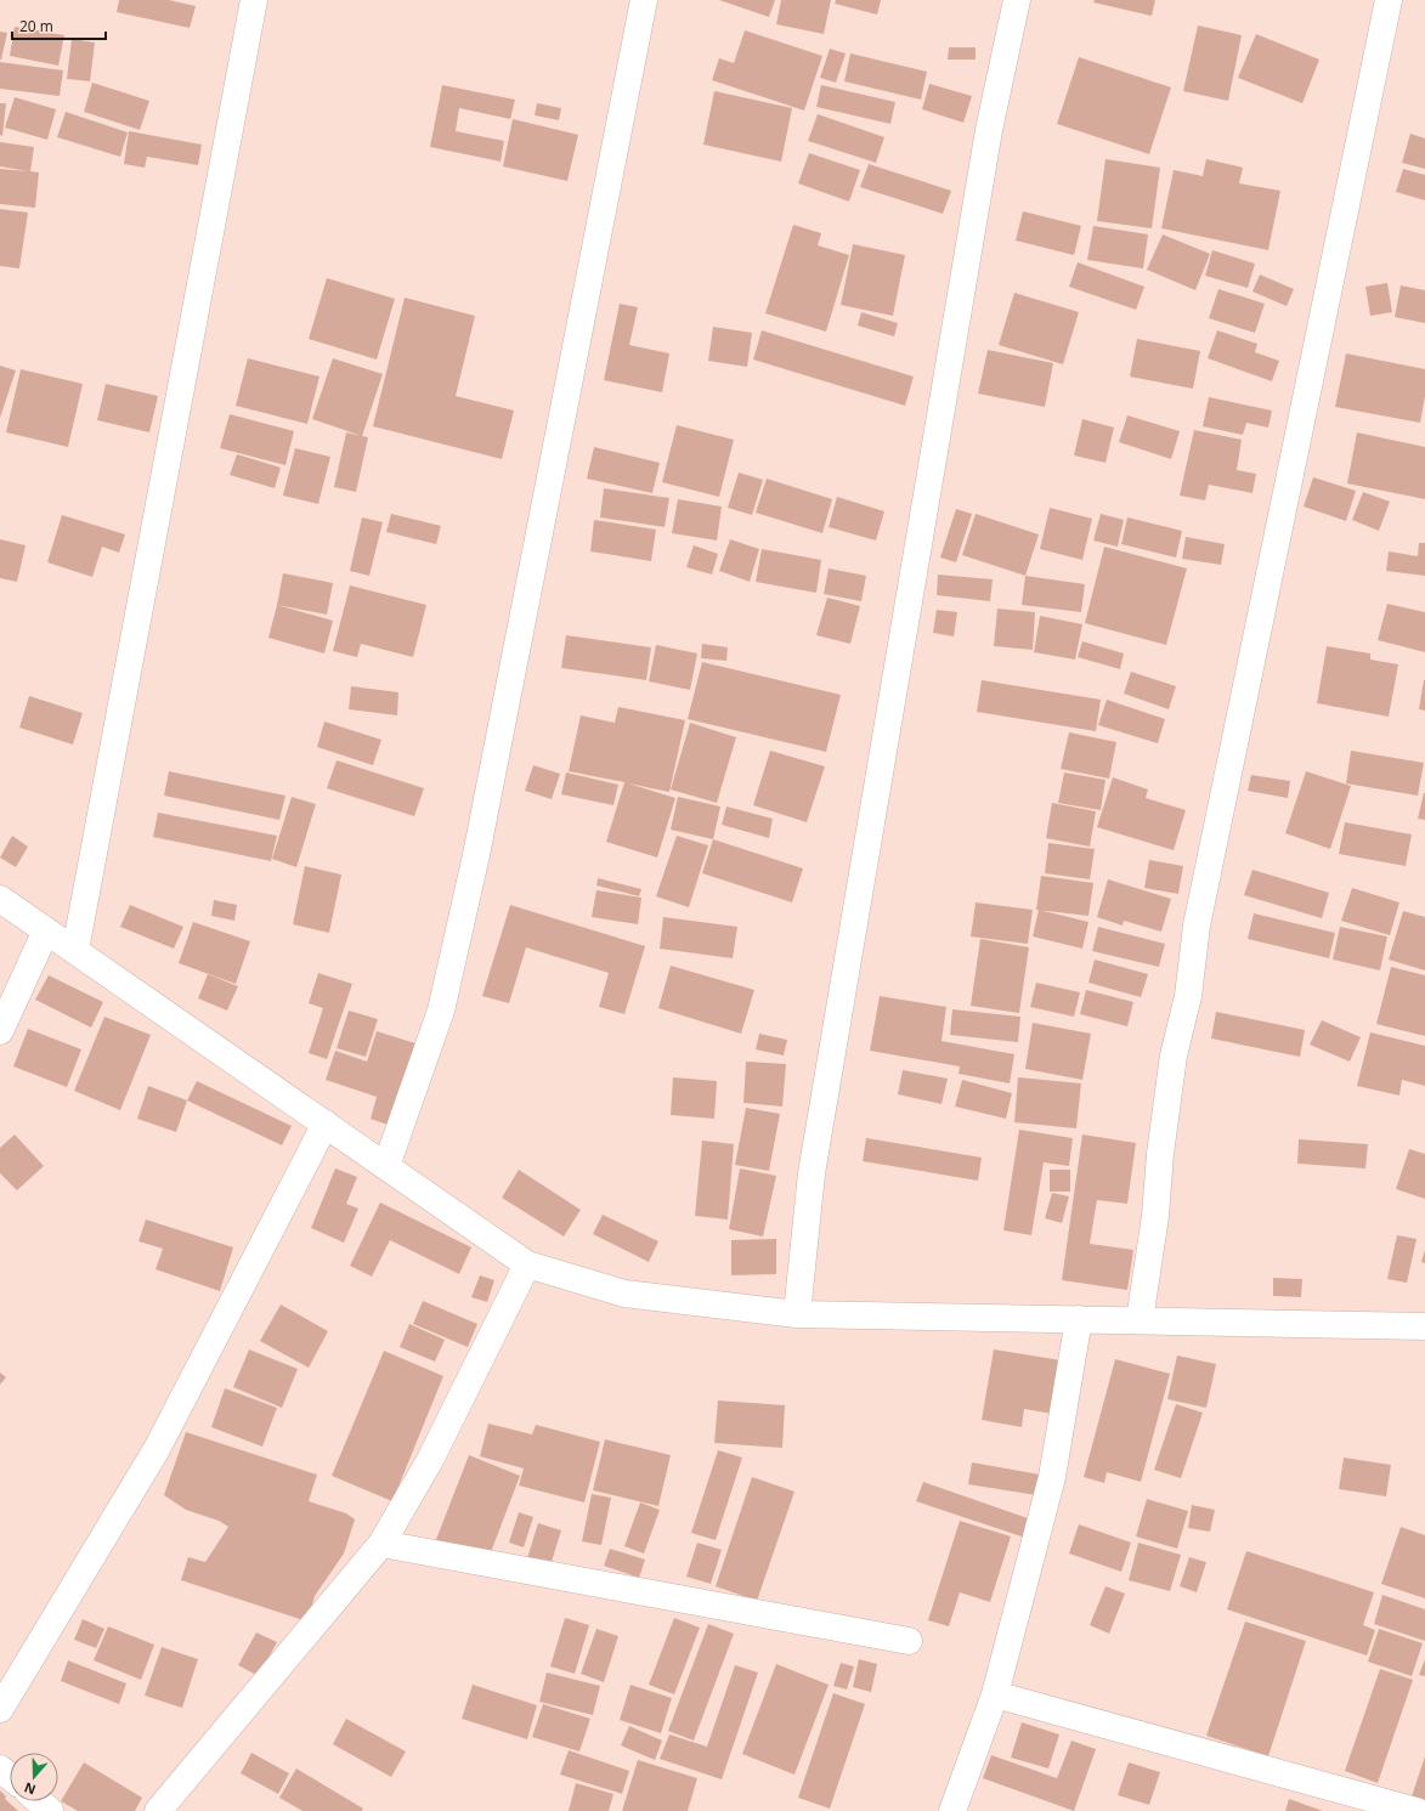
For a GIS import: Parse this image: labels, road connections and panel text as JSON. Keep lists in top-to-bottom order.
{
  "scale_bar": "20 m",
  "north": "bottom"
}
